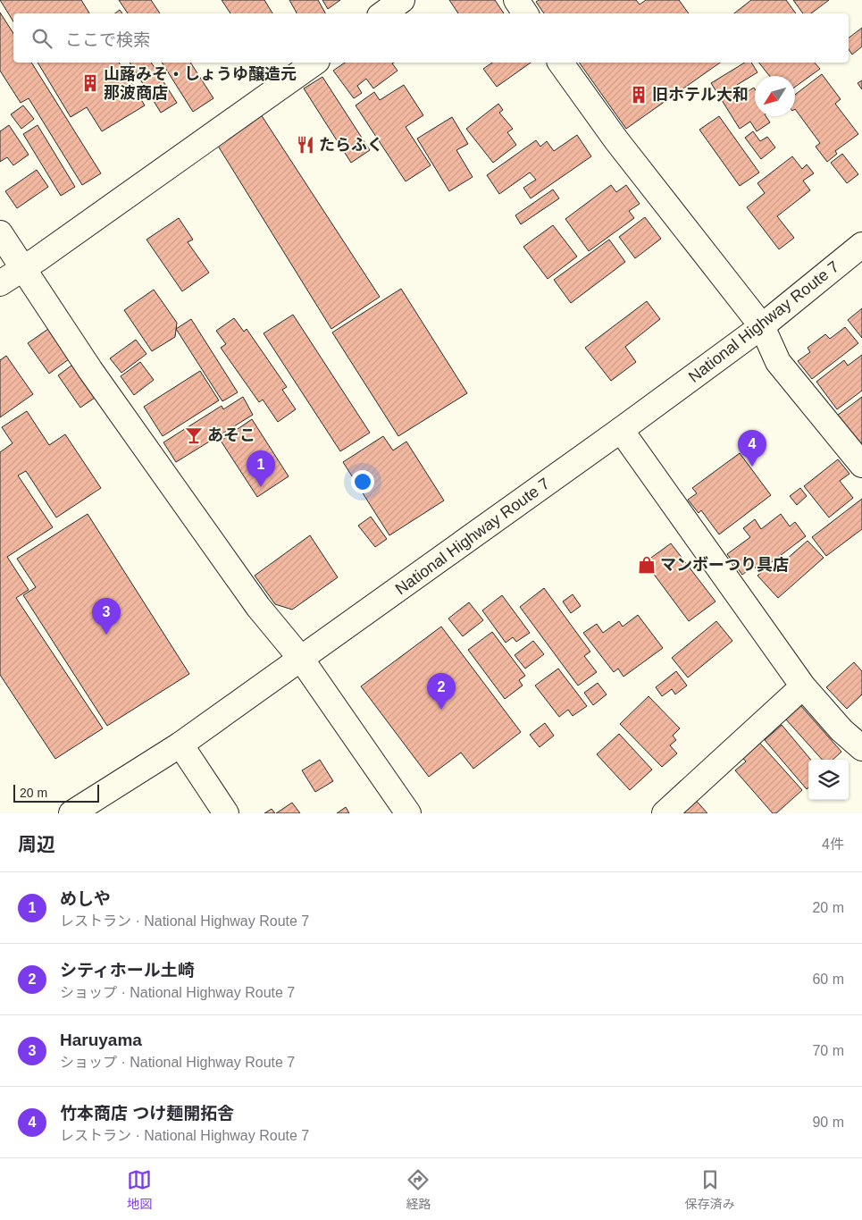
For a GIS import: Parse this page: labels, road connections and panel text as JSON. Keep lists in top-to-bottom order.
{
  "streets": {
    "main road": ["National Highway Route 7"]
  },
  "places": {
    "building": ["山蕗みそ・しょうゆ醸造元 那波商店", "旧ホテル大和"],
    "restaurant": ["たらふく"],
    "bar": ["あそこ"],
    "shop": ["マンボーつり具店"]
  },
  "scale_bar": "20 m",
  "north": "bottom left",
  "page": {
    "search": "ここで検索",
    "pins": [
      "4",
      "1",
      "3",
      "2"
    ],
    "scale": "20 m",
    "heading": ["周辺", "4件"],
    "list": [
      {
        "mark": "1",
        "name": "めしや",
        "note": "レストラン · National Highway Route 7",
        "value": "20 m"
      },
      {
        "mark": "2",
        "name": "シティホール土崎",
        "note": "ショップ · National Highway Route 7",
        "value": "60 m"
      },
      {
        "mark": "3",
        "name": "Haruyama",
        "note": "ショップ · National Highway Route 7",
        "value": "70 m"
      },
      {
        "mark": "4",
        "name": "竹本商店 つけ麺開拓舎",
        "note": "レストラン · National Highway Route 7",
        "value": "90 m"
      }
    ],
    "nav": ["地図", "経路", "保存済み"]
  }
}
